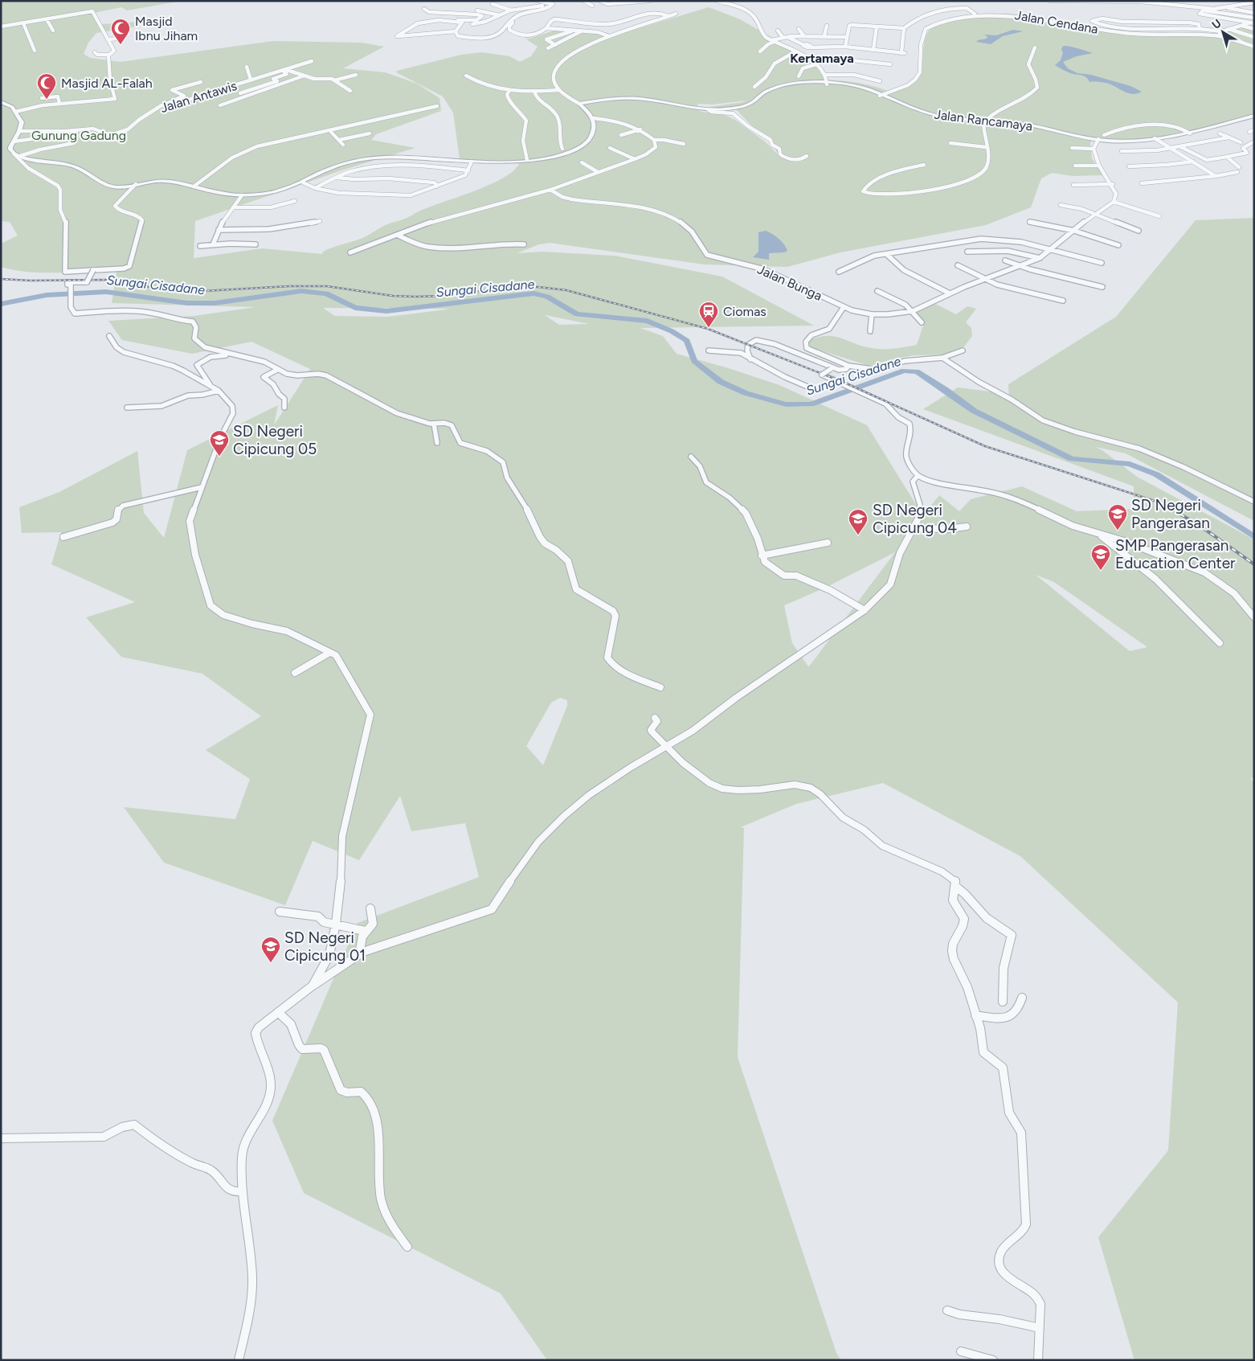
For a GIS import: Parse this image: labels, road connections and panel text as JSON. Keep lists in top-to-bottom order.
{
  "streets": {
    "street": [
      "Jalan Cendana",
      "Jalan Antawis",
      "Jalan Rancamaya",
      "Jalan Bunga"
    ]
  },
  "crossings": [
    ["Jalan Cendana", "Jalan Rancamaya"]
  ],
  "districts": ["Kertamaya"],
  "water": ["Sungai Cisadane"],
  "parks": ["Gunung Gadung"],
  "places": {
    "mosque": ["Masjid Ibnu Jiham", "Masjid AL-Falah"],
    "station": ["Ciomas"],
    "school or university": [
      "SD Negeri Cipicung 05",
      "SD Negeri Pangerasan",
      "SD Negeri Cipicung 04",
      "SMP Pangerasan Education Center",
      "SD Negeri Cipicung 01"
    ]
  },
  "north": "top left"
}
